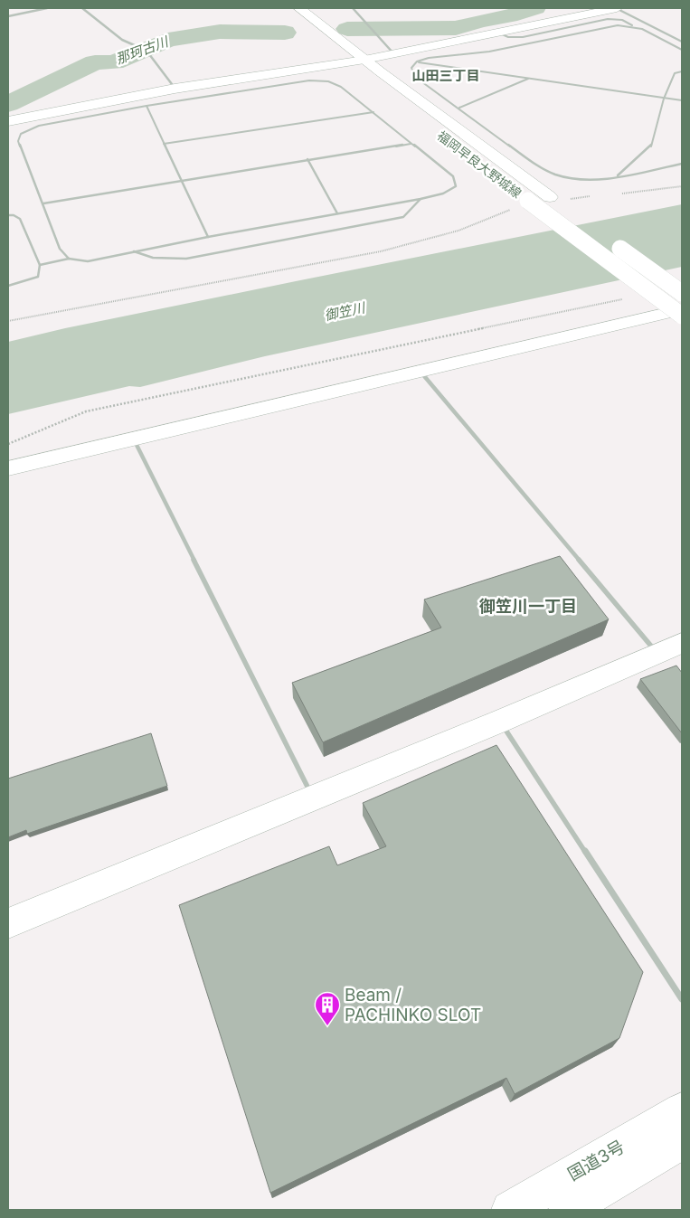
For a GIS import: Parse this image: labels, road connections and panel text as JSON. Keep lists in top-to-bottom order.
{
  "streets": {
    "main road": ["福岡早良大野城線", "国道3号"]
  },
  "districts": ["山田三丁目", "御笠川一丁目"],
  "water": ["那珂古川", "御笠川"],
  "places": {
    "building": ["Beam / PACHINKO SLOT"]
  }
}
